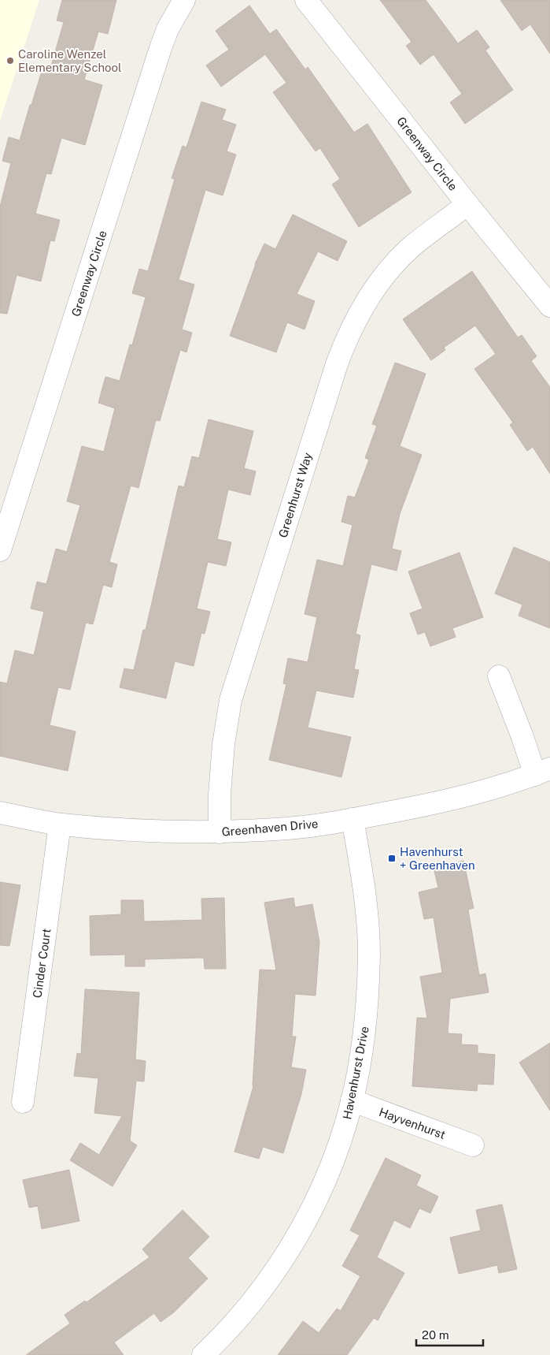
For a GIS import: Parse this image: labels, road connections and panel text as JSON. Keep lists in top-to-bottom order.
{
  "streets": {
    "street": [
      "Greenway Circle",
      "Greenhurst Way",
      "Greenhaven Drive",
      "Cinder Court",
      "Havenhurst Drive",
      "Hayvenhurst"
    ]
  },
  "crossings": [
    ["Greenway Circle", "Greenhurst Way"],
    ["Greenhurst Way", "Greenhaven Drive"],
    ["Greenhaven Drive", "Cinder Court"],
    ["Greenhaven Drive", "Havenhurst Drive"],
    ["Havenhurst Drive", "Hayvenhurst"]
  ],
  "places": {
    "other": ["Caroline Wenzel Elementary School"],
    "transit": ["Havenhurst + Greenhaven"]
  },
  "scale_bar": "20 m"
}
